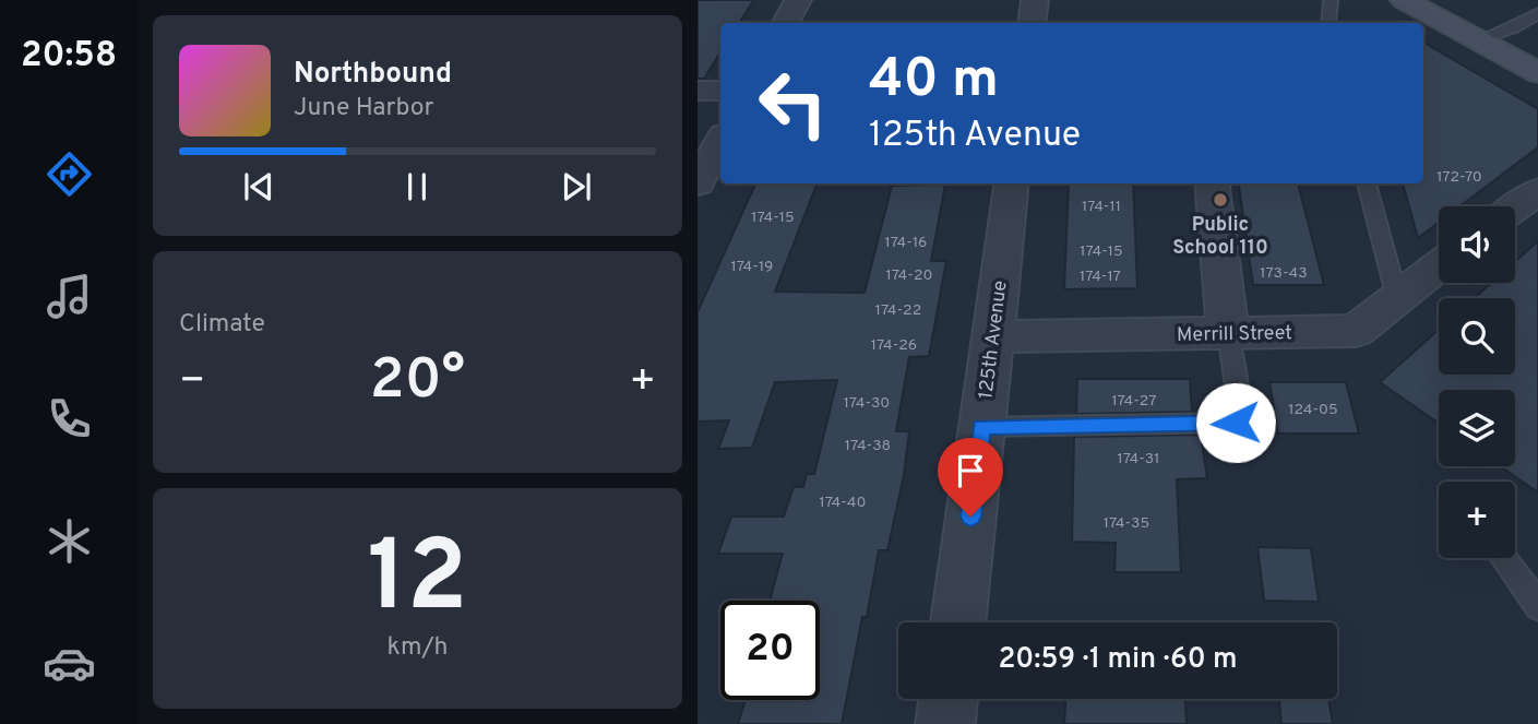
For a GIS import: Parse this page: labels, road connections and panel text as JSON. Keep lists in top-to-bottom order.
{
  "streets": {
    "street": ["Merrill Street", "125th Avenue"]
  },
  "crossings": [
    ["Merrill Street", "125th Avenue"]
  ],
  "places": ["Public School 110"],
  "house_numbers": [
    "172-70",
    "174-11",
    "174-15",
    "174-16",
    "174-15",
    "174-19",
    "173-43",
    "174-20",
    "174-17",
    "174-22",
    "174-26",
    "174-27",
    "174-30",
    "124-05",
    "174-38",
    "174-31",
    "174-40",
    "174-35"
  ],
  "page": {
    "tabs": "20:58",
    "turn": ["40 m", "125th Avenue"],
    "song": ["Northbound", "June Harbor"],
    "map_buttons": "+",
    "tile": [
      "Climate",
      ["12", "km/h"]
    ],
    "heat": ["−", "20°", "+"],
    "limit": "20",
    "trip": "20:59 · 1 min · 60 m"
  }
}
